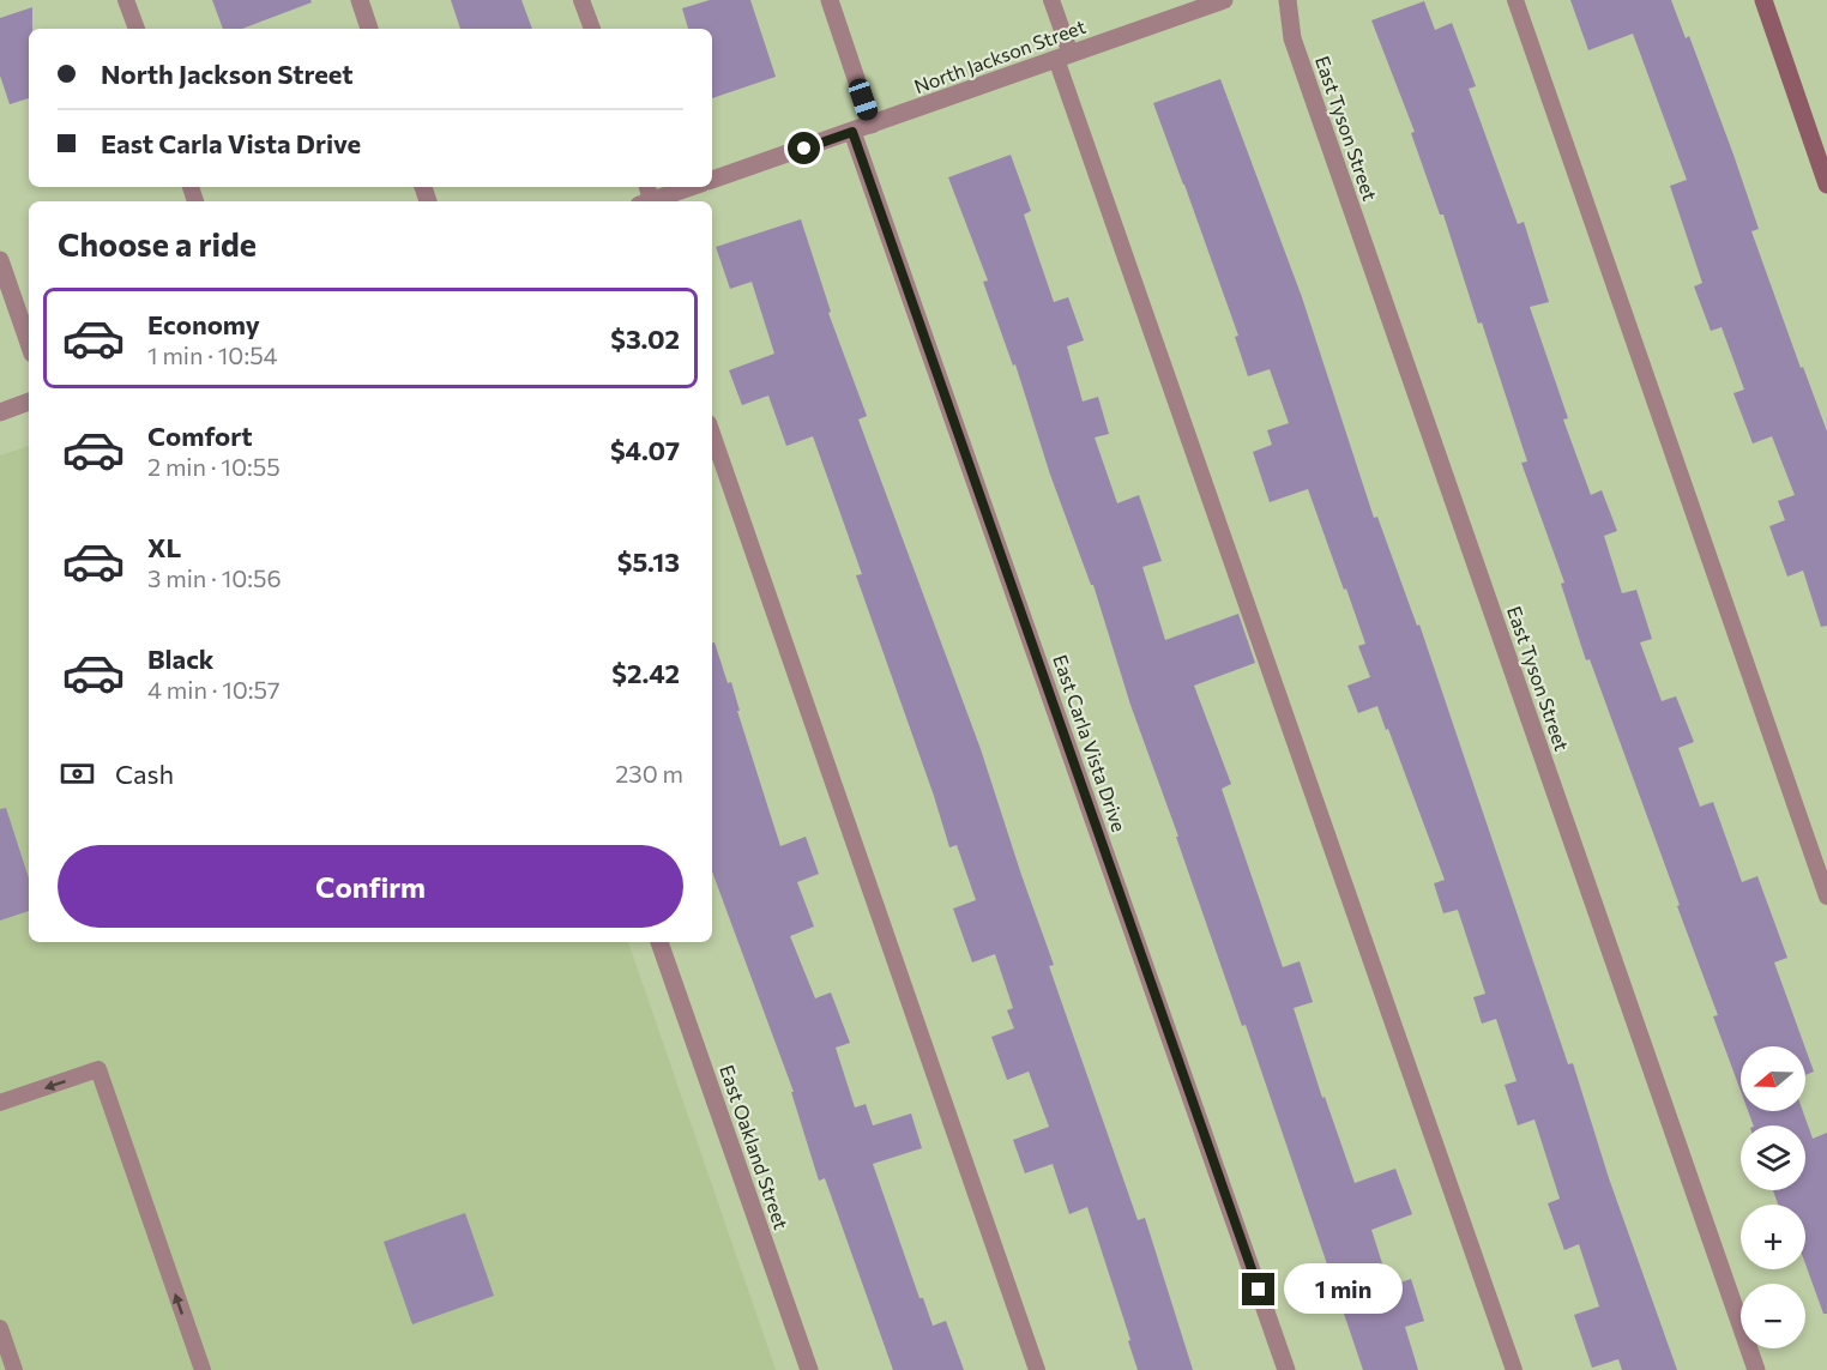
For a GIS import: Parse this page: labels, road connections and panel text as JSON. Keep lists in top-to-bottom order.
{
  "streets": {
    "street": [
      "North Jackson Street",
      "East Tyson Street",
      "East Carla Vista Drive",
      "East Oakland Street"
    ]
  },
  "crossings": [
    ["North Jackson Street", "East Carla Vista Drive"]
  ],
  "north": "left",
  "page": {
    "banner": ["North Jackson Street", "East Carla Vista Drive"],
    "heading": "Choose a ride",
    "list": [
      {
        "name": "Economy",
        "note": "1 min · 10:54",
        "value": "$3.02"
      },
      {
        "name": "Comfort",
        "note": "2 min · 10:55",
        "value": "$4.07"
      },
      {
        "name": "XL",
        "note": "3 min · 10:56",
        "value": "$5.13"
      },
      {
        "name": "Black",
        "note": "4 min · 10:57",
        "value": "$2.42"
      }
    ],
    "pay": ["Cash", "230 m"],
    "buttons": "Confirm",
    "map_buttons": ["+", "−"],
    "bubble": "1 min"
  }
}
